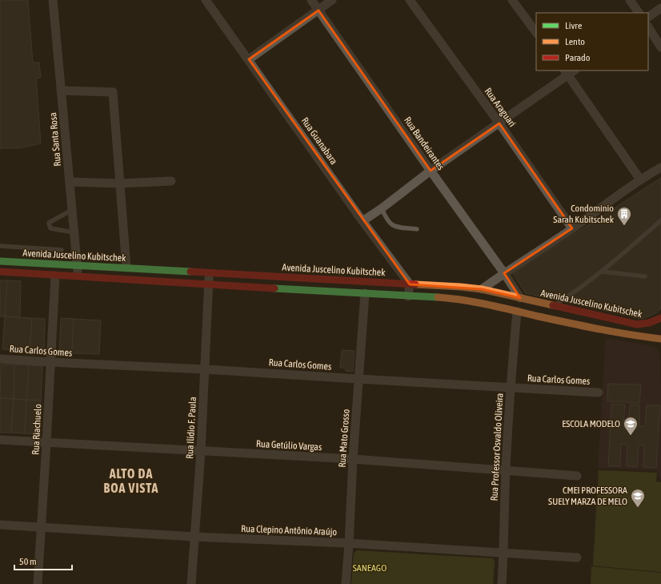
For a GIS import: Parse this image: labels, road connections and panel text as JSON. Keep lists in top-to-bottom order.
{
  "streets": {
    "street": [
      "Rua Araguari",
      "Rua Santa Rosa",
      "Rua Guanabara",
      "Rua Bandeirantes",
      "Avenida Juscelino Kubitschek",
      "Rua Carlos Gomes",
      "Rua Ilídio F. Paula",
      "Rua Riachuelo",
      "Rua Mato Grosso",
      "Rua Getúlio Vargas",
      "Rua Professor Osvaldo Oliveira",
      "Rua Clepino Antônio Araújo"
    ]
  },
  "crossings": [
    ["Rua Santa Rosa", "Avenida Juscelino Kubitschek"],
    ["Rua Guanabara", "Avenida Juscelino Kubitschek"],
    ["Rua Bandeirantes", "Avenida Juscelino Kubitschek"],
    ["Avenida Juscelino Kubitschek", "Rua Ilídio F. Paula"],
    ["Rua Carlos Gomes", "Rua Ilídio F. Paula"],
    ["Rua Carlos Gomes", "Rua Riachuelo"],
    ["Rua Carlos Gomes", "Rua Mato Grosso"],
    ["Rua Carlos Gomes", "Rua Professor Osvaldo Oliveira"],
    ["Rua Ilídio F. Paula", "Rua Getúlio Vargas"],
    ["Rua Ilídio F. Paula", "Rua Clepino Antônio Araújo"],
    ["Rua Riachuelo", "Rua Getúlio Vargas"],
    ["Rua Riachuelo", "Rua Clepino Antônio Araújo"],
    ["Rua Mato Grosso", "Rua Getúlio Vargas"],
    ["Rua Mato Grosso", "Rua Clepino Antônio Araújo"],
    ["Rua Getúlio Vargas", "Rua Professor Osvaldo Oliveira"],
    ["Rua Professor Osvaldo Oliveira", "Rua Clepino Antônio Araújo"]
  ],
  "districts": ["ALTO DA BOA VISTA"],
  "parks": ["SANEAGO"],
  "places": {
    "building": ["Condomínio Sarah Kubitschek"],
    "school or university": ["ESCOLA MODELO", "CMEI PROFESSORA SUELY MARZA DE MELO"]
  },
  "legend": ["Livre", "Lento", "Parado"],
  "scale_bar": "50 m"
}
